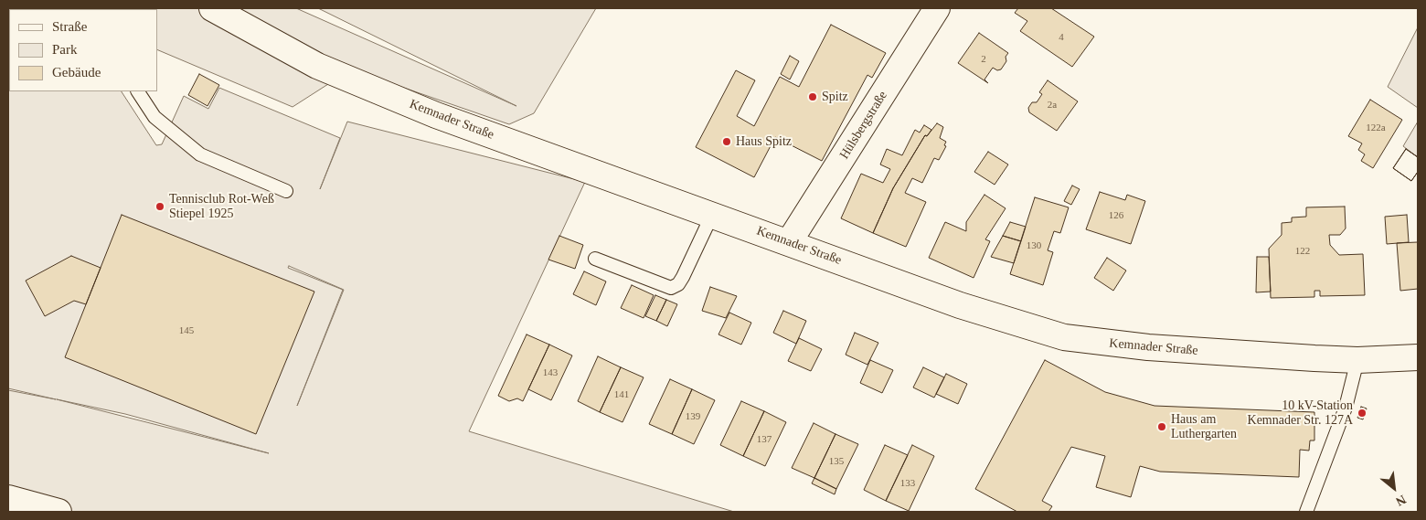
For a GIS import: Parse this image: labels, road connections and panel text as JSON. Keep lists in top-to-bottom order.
{
  "streets": {
    "street": ["Kemnader Straße", "Hülsbergstraße"]
  },
  "crossings": [
    ["Kemnader Straße", "Hülsbergstraße"]
  ],
  "places": [
    "Spitz",
    "Haus Spitz",
    "Tennisclub Rot-Weß Stiepel 1925",
    "10 kV-Station Kemnader Str. 127A",
    "Haus am Luthergarten"
  ],
  "house_numbers": [
    "4",
    "2",
    "2a",
    "122a",
    "126",
    "130",
    "122",
    "145",
    "143",
    "141",
    "139",
    "137",
    "135",
    "133"
  ],
  "legend": ["Straße", "Park", "Gebäude"],
  "north": "bottom right"
}
